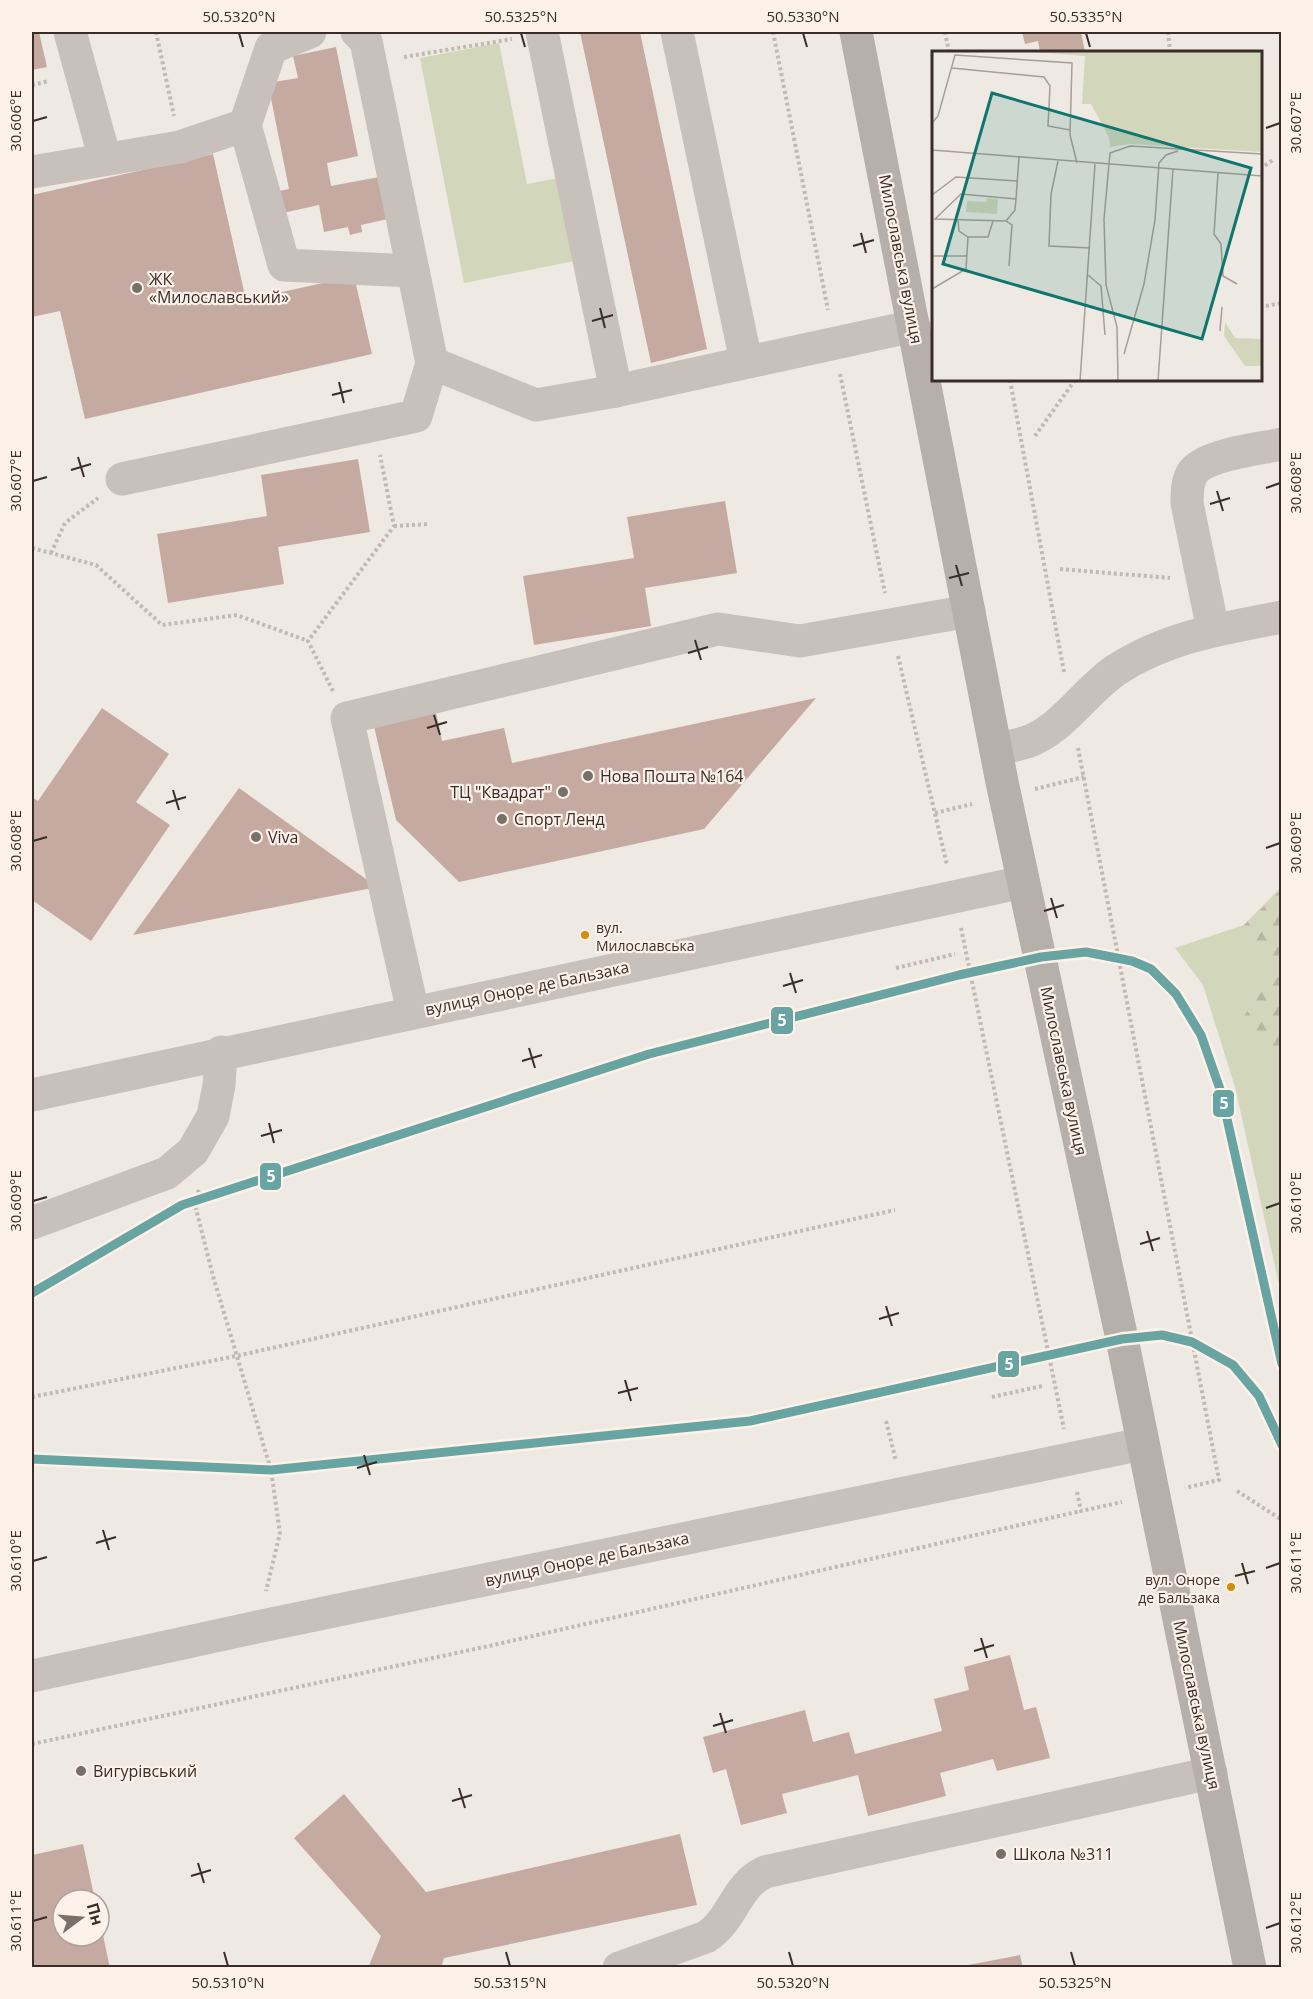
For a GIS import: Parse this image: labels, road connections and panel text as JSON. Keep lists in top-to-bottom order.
{
  "streets": {
    "main road": ["Милославська вулиця"],
    "street": ["вулиця Оноре де Бальзака"]
  },
  "crossings": [
    ["Милославська вулиця", "вулиця Оноре де Бальзака"]
  ],
  "places": [
    "ЖК «Милославський»",
    "Нова Пошта №164",
    "ТЦ \"Квадрат\"",
    "Спорт Ленд",
    "Viva",
    "вул. Милославська",
    "вул. Оноре де Бальзака",
    "Вигурівський",
    "Школа №311"
  ],
  "lines": ["transit line 5"],
  "north": "right",
  "coordinates": [
    "50.5320°N",
    "50.5325°N",
    "50.5330°N",
    "50.5335°N",
    "30.606°E",
    "30.607°E",
    "30.608°E",
    "30.609°E",
    "30.610°E",
    "30.611°E",
    "30.612°E",
    "50.5310°N",
    "50.5315°N"
  ]
}
